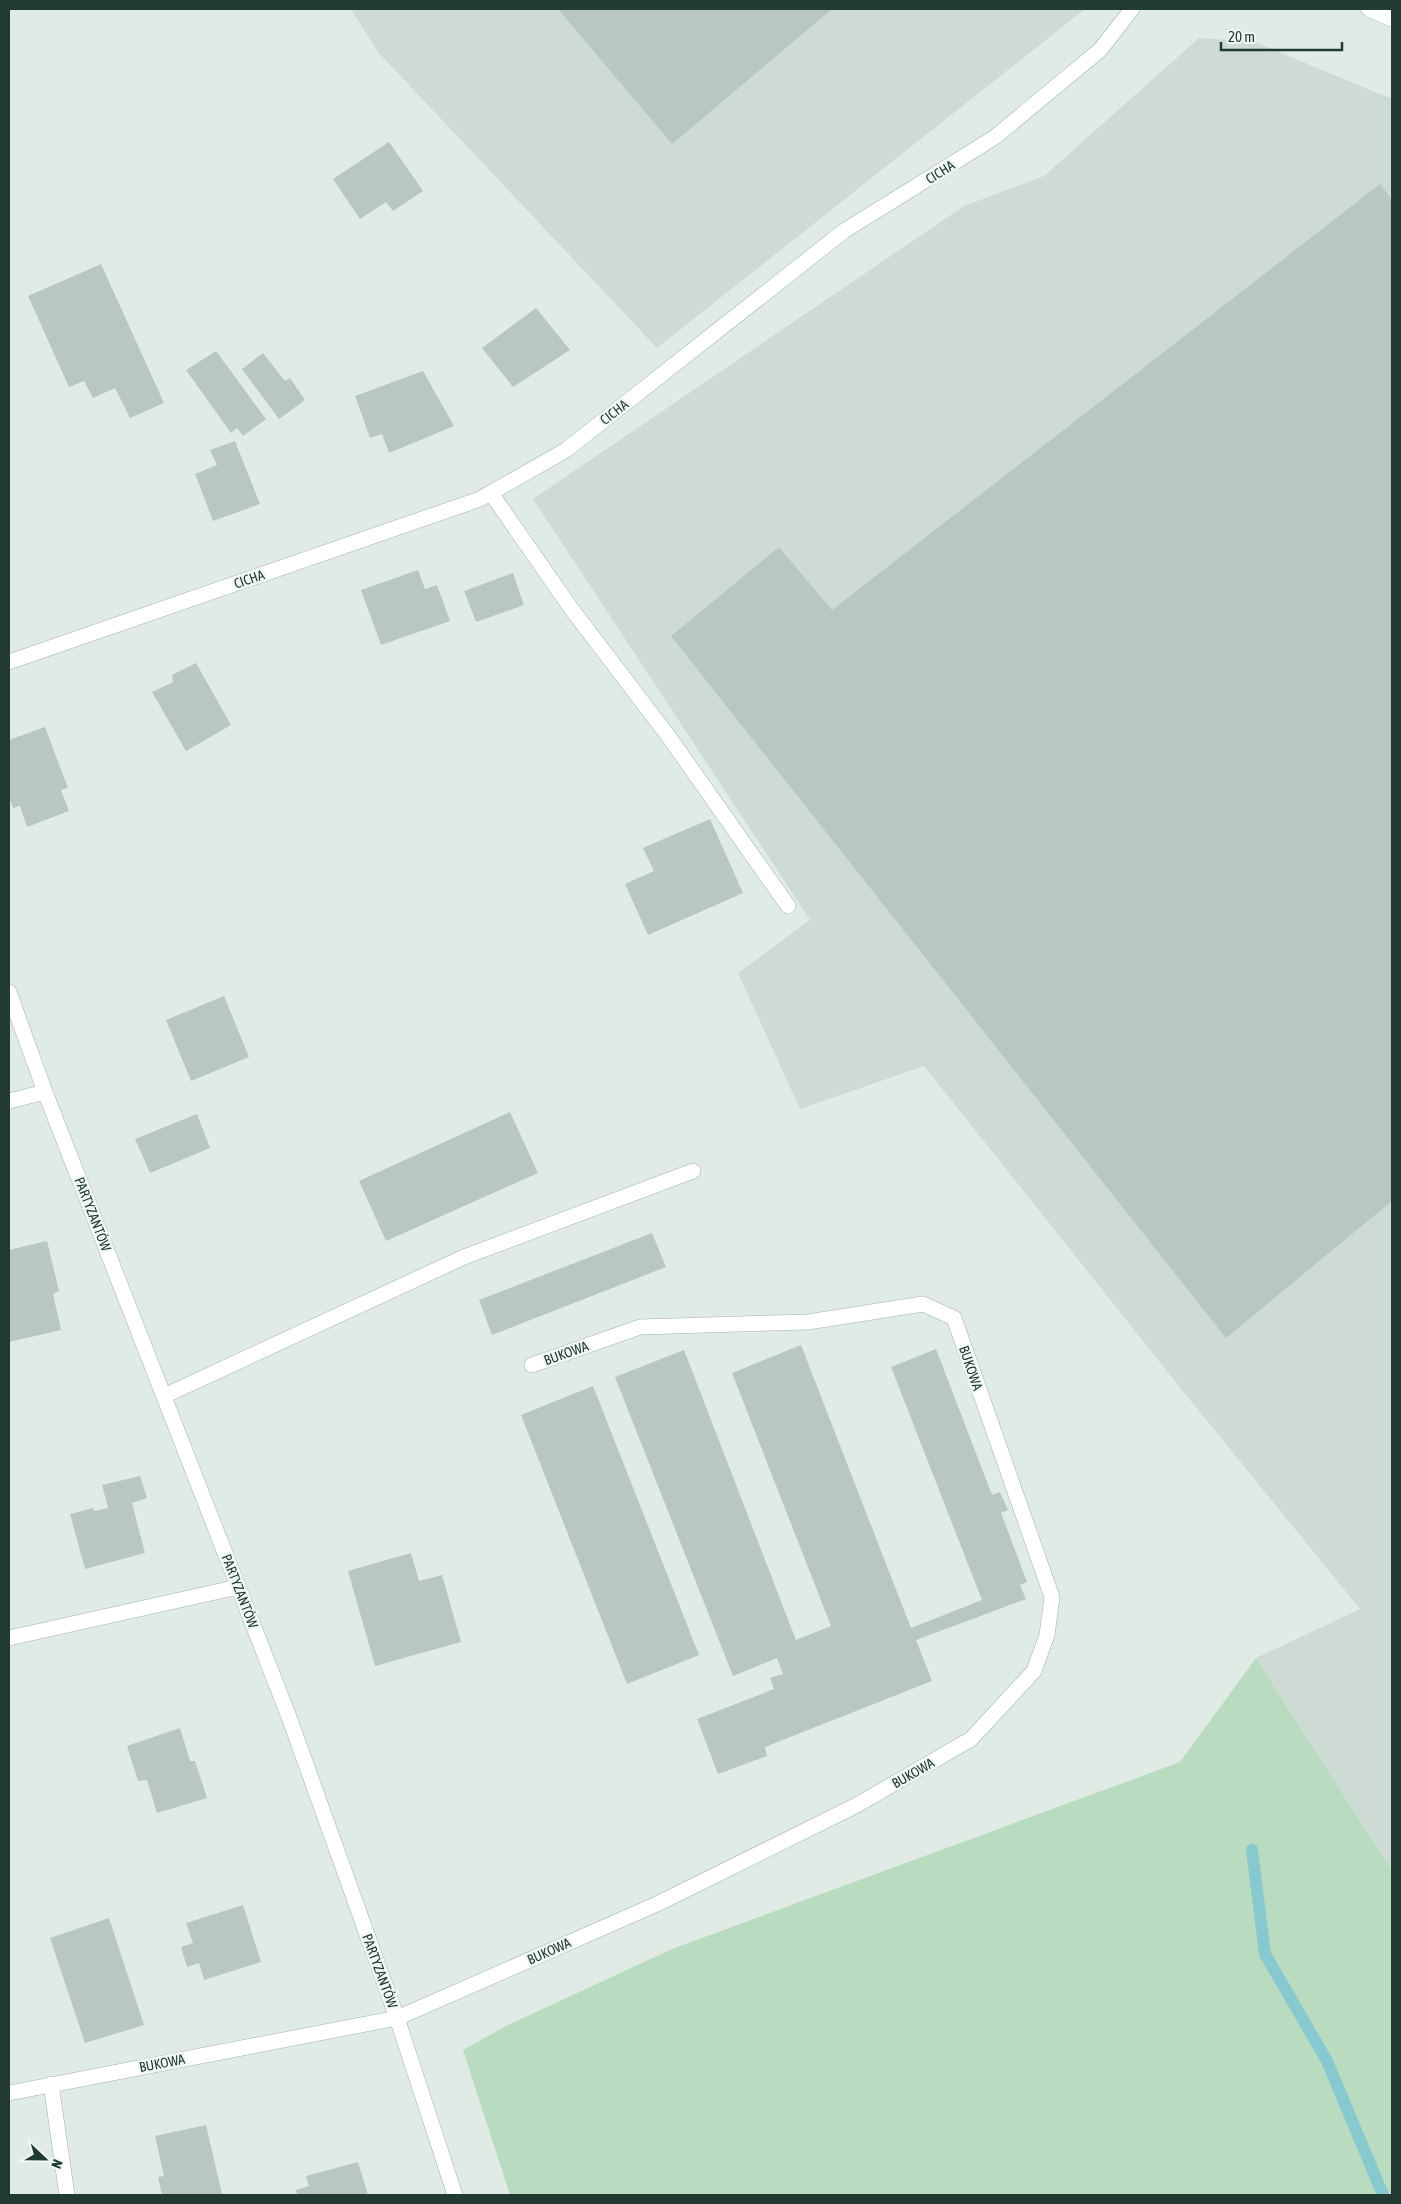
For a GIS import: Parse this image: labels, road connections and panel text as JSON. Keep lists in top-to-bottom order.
{
  "streets": {
    "street": ["CICHA", "PARTYZANTÓW", "BUKOWA"]
  },
  "crossings": [
    ["PARTYZANTÓW", "BUKOWA"]
  ],
  "scale_bar": "20 m",
  "north": "right"
}
